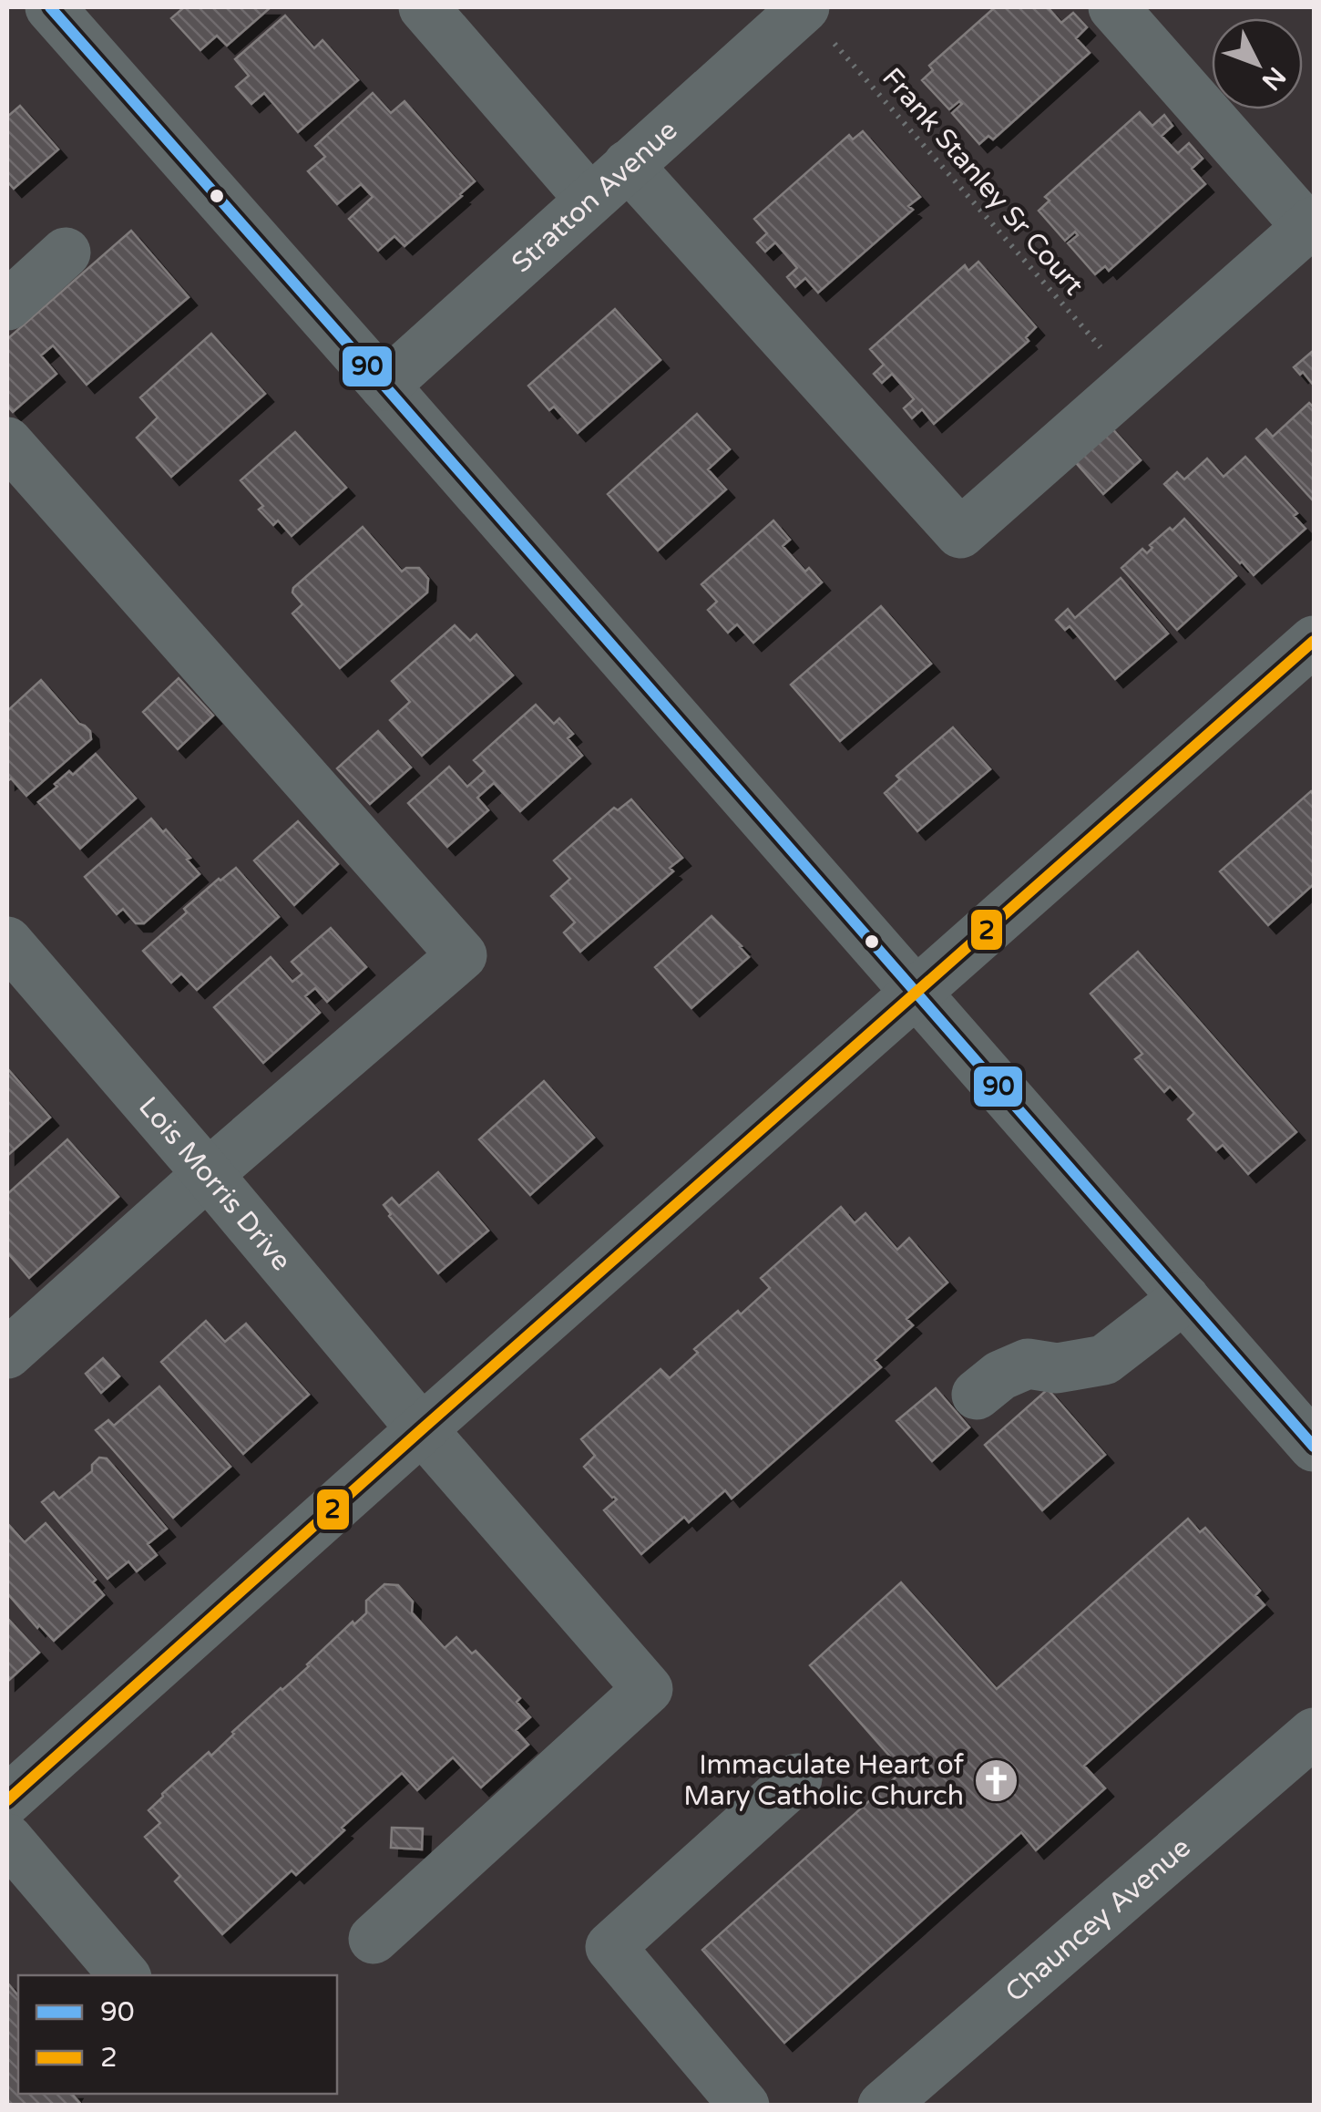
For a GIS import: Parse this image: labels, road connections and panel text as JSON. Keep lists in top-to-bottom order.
{
  "streets": {
    "street": ["Stratton Avenue", "Lois Morris Drive", "Chauncey Avenue"],
    "path": ["Frank Stanley Sr Court"]
  },
  "crossings": [
    ["Frank Stanley Sr Court", "Stratton Avenue"]
  ],
  "places": {
    "church": ["Immaculate Heart of Mary Catholic Church"]
  },
  "lines": ["transit line 90", "transit line 2"],
  "legend": ["90", "2"],
  "north": "bottom right"
}
